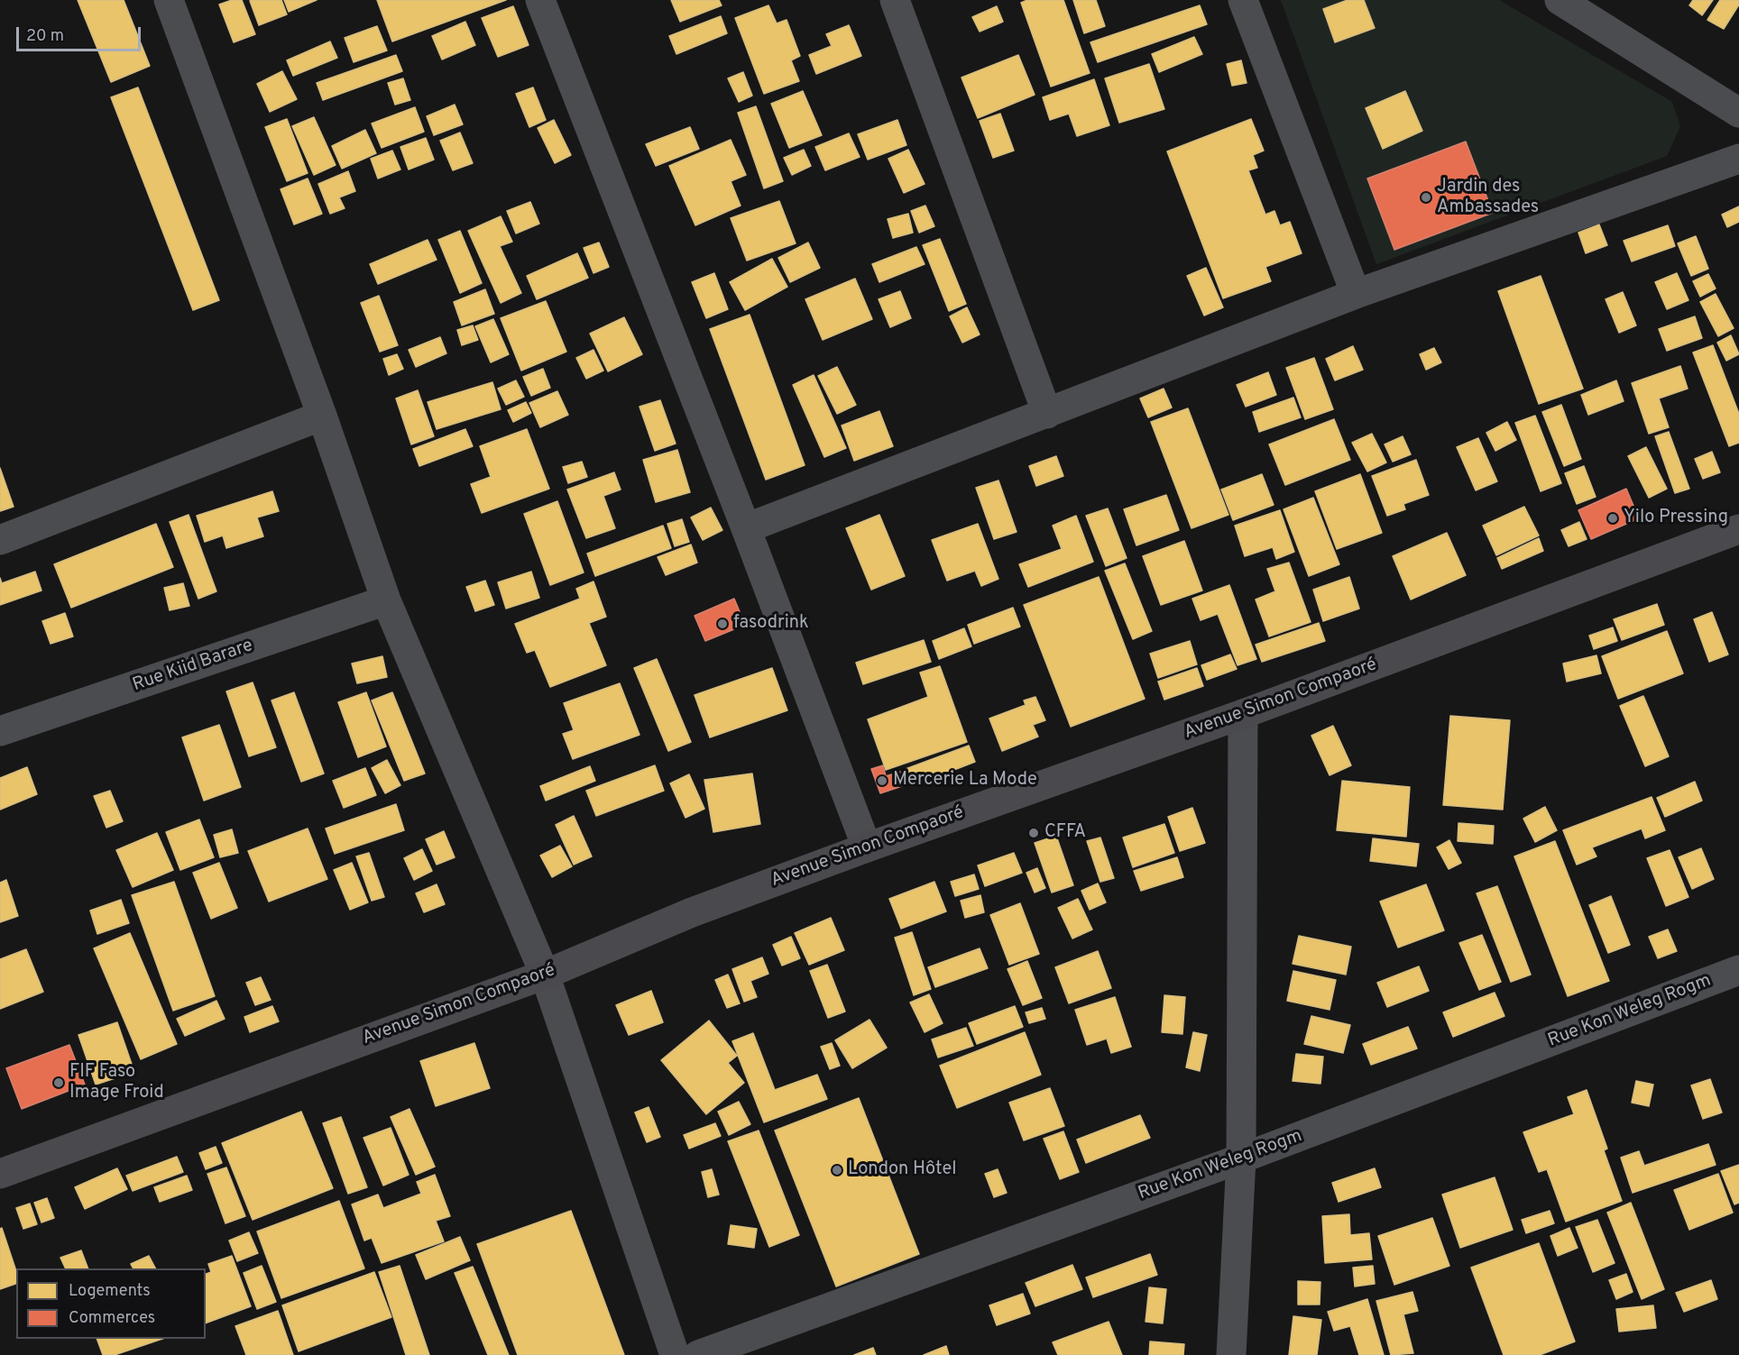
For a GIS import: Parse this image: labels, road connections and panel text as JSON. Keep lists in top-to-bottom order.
{
  "streets": {
    "street": ["Rue Kiid Barare", "Avenue Simon Compaoré", "Rue Kon Weleg Rogm"]
  },
  "places": [
    "Jardin des Ambassades",
    "Yilo Pressing",
    "fasodrink",
    "Mercerie La Mode",
    "CFFA",
    "FIF Faso Image Froid",
    "London Hôtel"
  ],
  "legend": ["Logements", "Commerces"],
  "scale_bar": "20 m"
}
